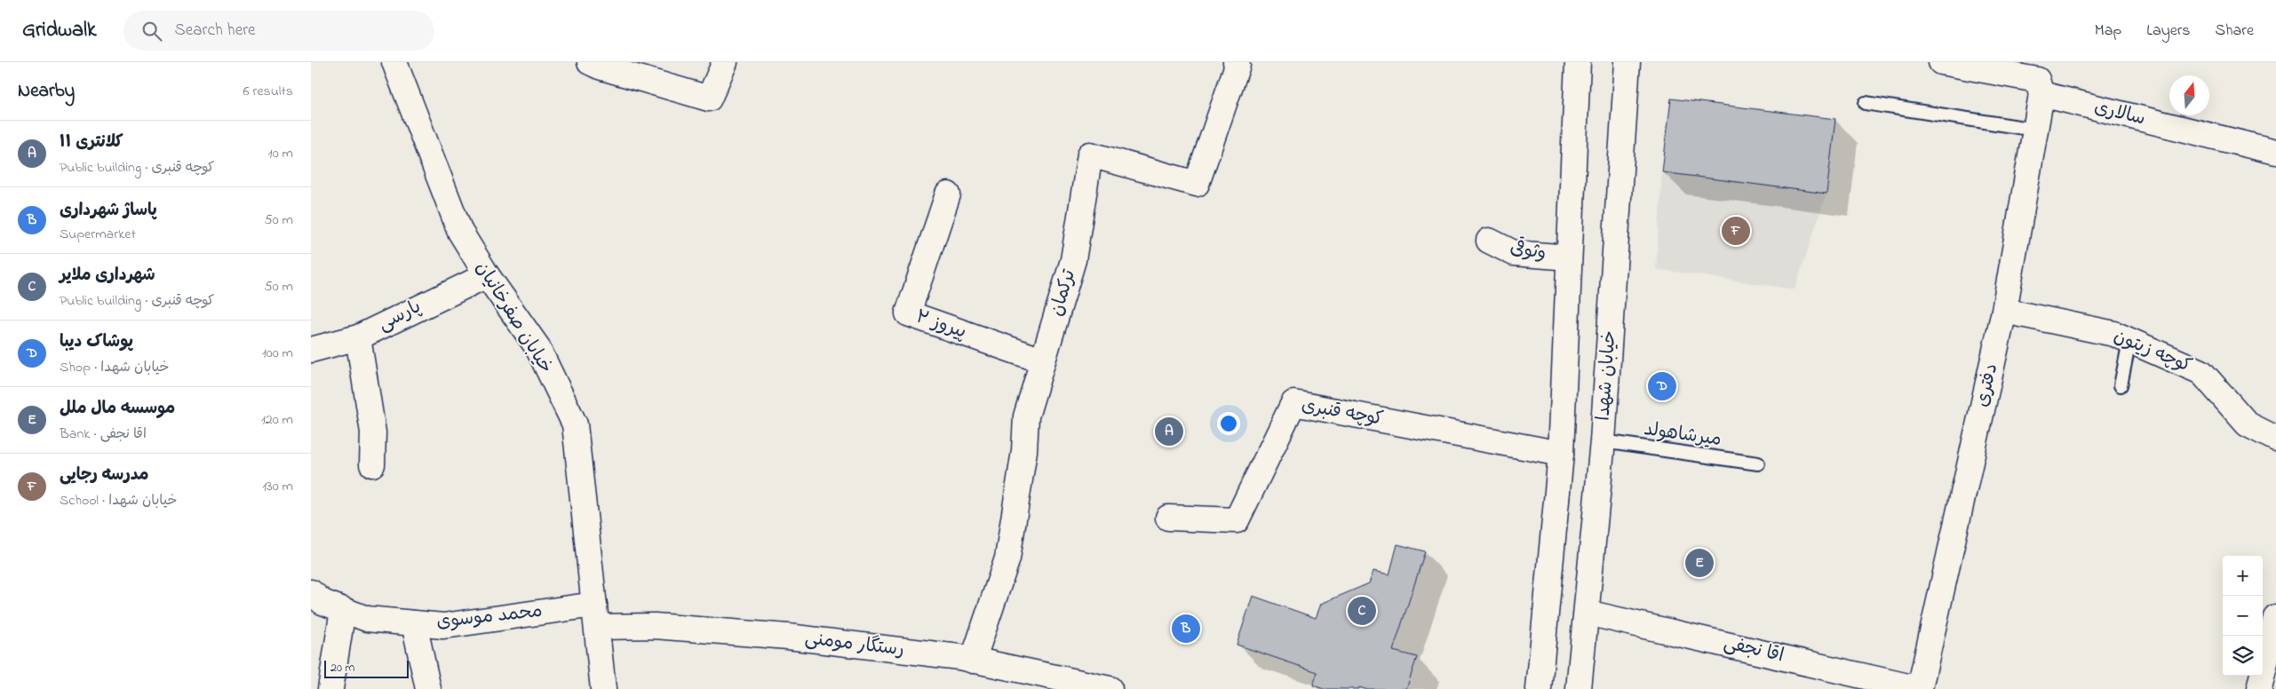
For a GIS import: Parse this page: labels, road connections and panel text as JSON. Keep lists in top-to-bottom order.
{
  "streets": {
    "street": [
      "سالاری",
      "وثوقی",
      "ترکمان",
      "پارسی",
      "خیابان صفرخانیان",
      "پیروز ۲",
      "کوچه زیتون",
      "خیابان شهدا",
      "دفتری",
      "کوچه قنبری",
      "محمد موسوی",
      "رستگار مومنی",
      "اقا نجفی"
    ],
    "lane": ["میرشاهولد"]
  },
  "crossings": [
    ["سالاری", "دفتری"],
    ["ترکمان", "پیروز ۲"],
    ["ترکمان", "رستگار مومنی"],
    ["پارسی", "خیابان صفرخانیان"],
    ["خیابان صفرخانیان", "محمد موسوی"],
    ["خیابان صفرخانیان", "رستگار مومنی"],
    ["کوچه زیتون", "دفتری"],
    ["خیابان شهدا", "میرشاهولد"],
    ["خیابان شهدا", "اقا نجفی"],
    ["دفتری", "اقا نجفی"],
    ["محمد موسوی", "رستگار مومنی"]
  ],
  "scale_bar": "20 m",
  "north": "top",
  "page": {
    "header": "Gridwalk",
    "search": "Search here",
    "nav": ["Map", "Layers", "Share"],
    "heading": ["Nearby", "6 results"],
    "list": [
      {
        "mark": "A",
        "name": "کلانتری ۱۱",
        "note": "Public building · کوچه قنبری",
        "value": "10 m"
      },
      {
        "mark": "B",
        "name": "پاساژ شهرداری",
        "note": "Supermarket",
        "value": "50 m"
      },
      {
        "mark": "C",
        "name": "شهرداری ملایر",
        "note": "Public building · کوچه قنبری",
        "value": "50 m"
      },
      {
        "mark": "D",
        "name": "پوشاک دیبا",
        "note": "Shop · خیابان شهدا",
        "value": "100 m"
      },
      {
        "mark": "E",
        "name": "موسسه مال ملل",
        "note": "Bank · اقا نجفی",
        "value": "120 m"
      },
      {
        "mark": "F",
        "name": "مدرسه رجایی",
        "note": "School · خیابان شهدا",
        "value": "130 m"
      }
    ],
    "pins": [
      "F",
      "D",
      "A",
      "E",
      "C",
      "B"
    ],
    "map_buttons": ["+", "−"],
    "scale": "20 m"
  }
}
